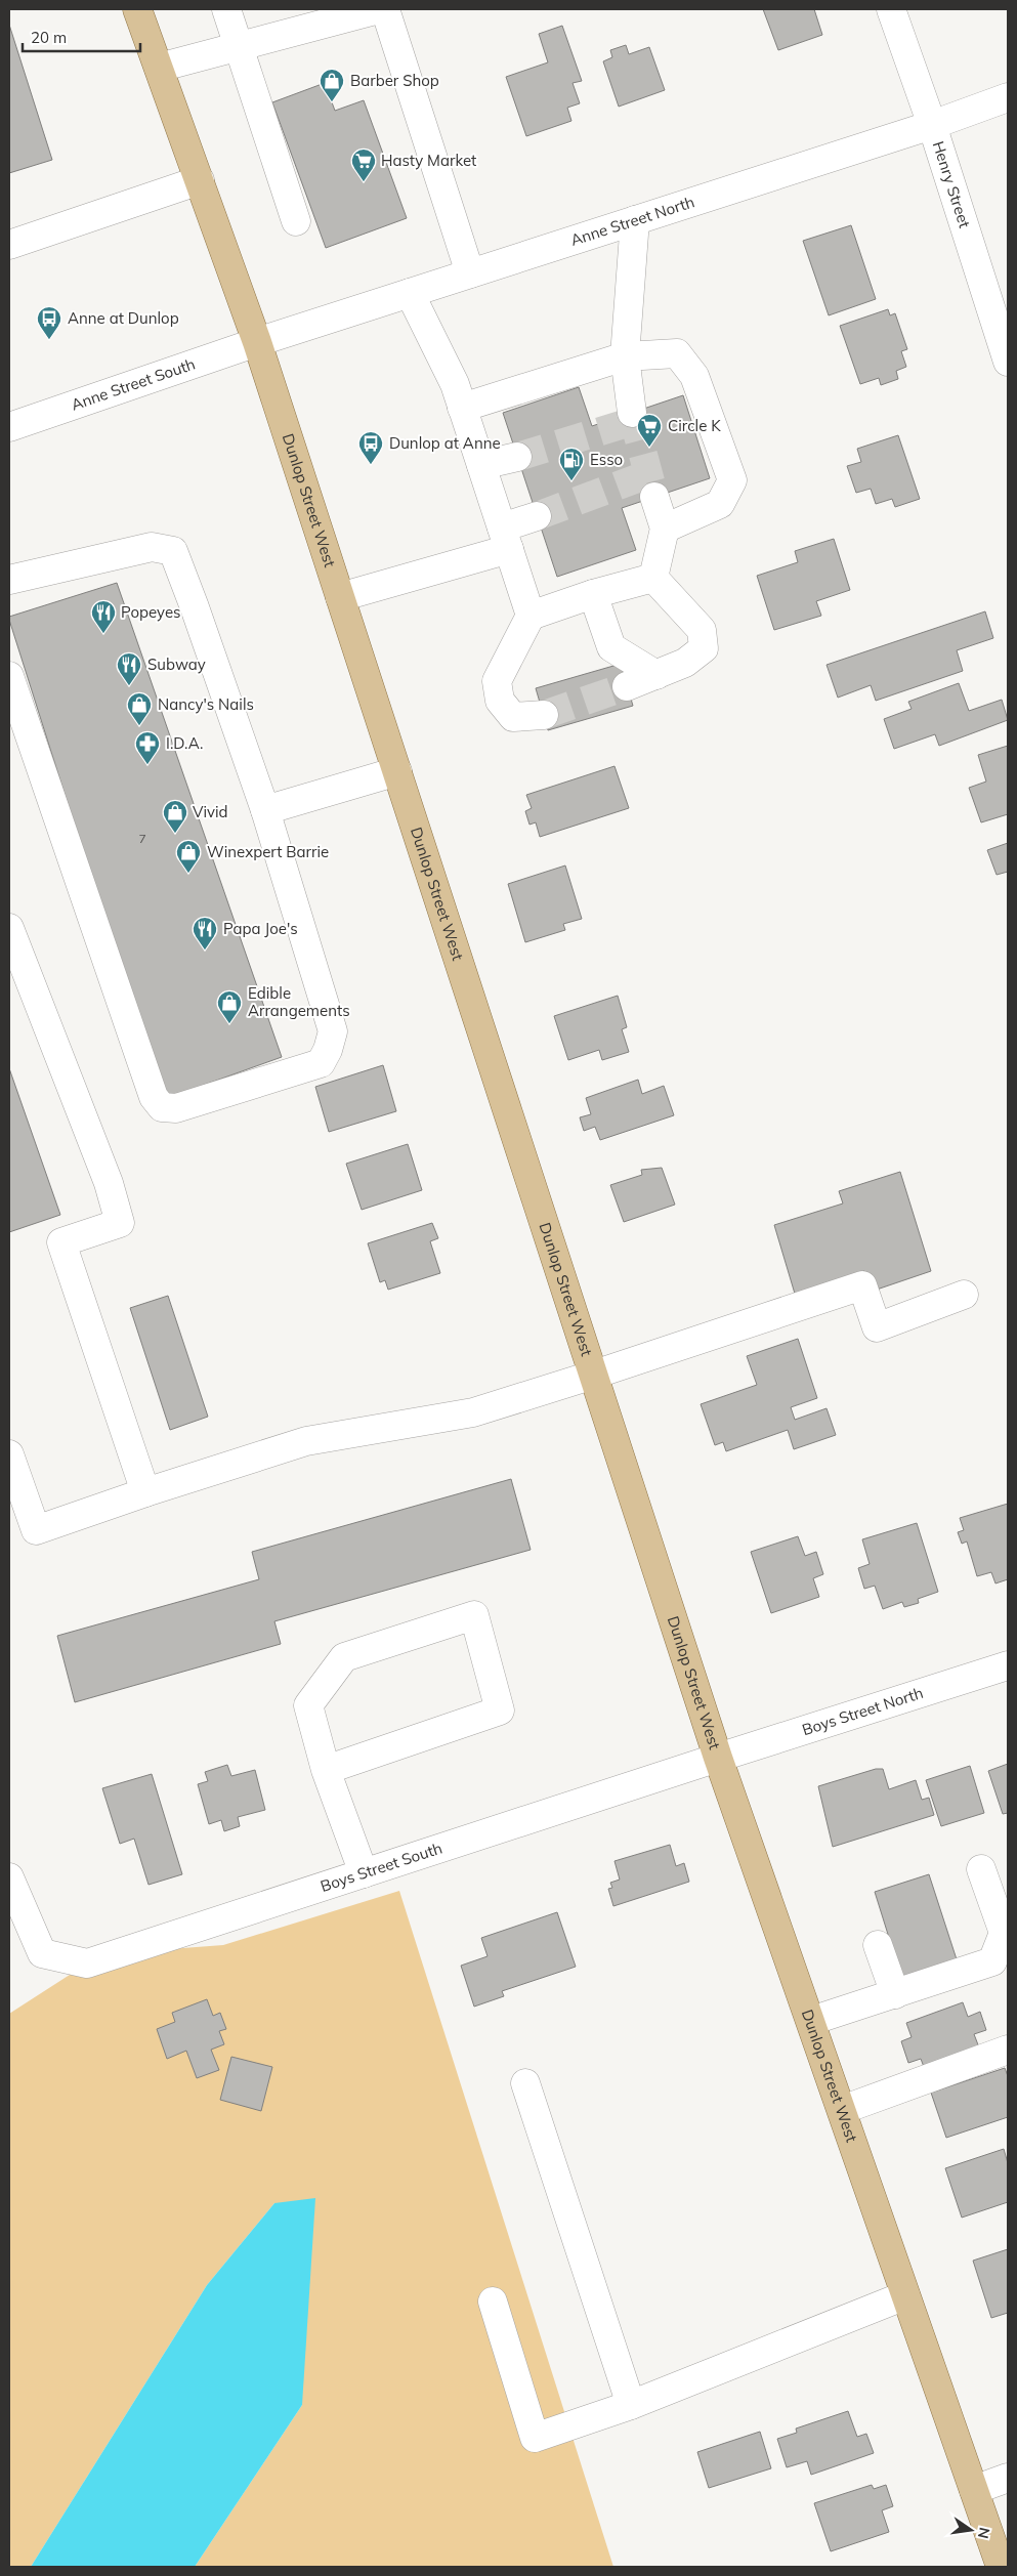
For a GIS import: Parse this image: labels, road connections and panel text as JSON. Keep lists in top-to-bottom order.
{
  "streets": {
    "main road": ["Dunlop Street West"],
    "street": [
      "Henry Street",
      "Anne Street North",
      "Anne Street South",
      "Boys Street North",
      "Boys Street South"
    ]
  },
  "crossings": [
    ["Henry Street", "Anne Street North"],
    ["Anne Street North", "Anne Street South"],
    ["Anne Street North", "Dunlop Street West"],
    ["Anne Street South", "Dunlop Street West"],
    ["Dunlop Street West", "Boys Street North"],
    ["Dunlop Street West", "Boys Street South"],
    ["Boys Street North", "Boys Street South"]
  ],
  "places": {
    "shop": [
      "Barber Shop",
      "Nancy's Nails",
      "Vivid",
      "Winexpert Barrie",
      "Edible Arrangements"
    ],
    "supermarket": ["Hasty Market", "Circle K"],
    "bus stop": ["Anne at Dunlop", "Dunlop at Anne"],
    "fuel station": ["Esso"],
    "restaurant": ["Popeyes", "Subway", "Papa Joe's"],
    "pharmacy": ["I.D.A."]
  },
  "house_numbers": ["7"],
  "scale_bar": "20 m",
  "north": "right"
}
